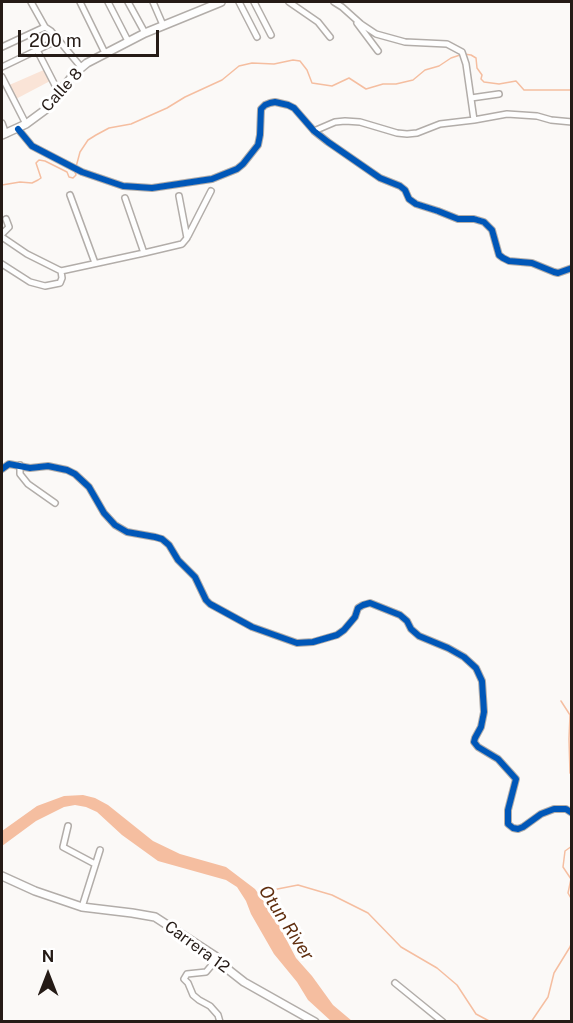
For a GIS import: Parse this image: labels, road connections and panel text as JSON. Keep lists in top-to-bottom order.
{
  "streets": {
    "street": ["Calle 8", "Carrera 12"]
  },
  "water": ["Otun River"],
  "scale_bar": "200 m",
  "north": "top"
}
